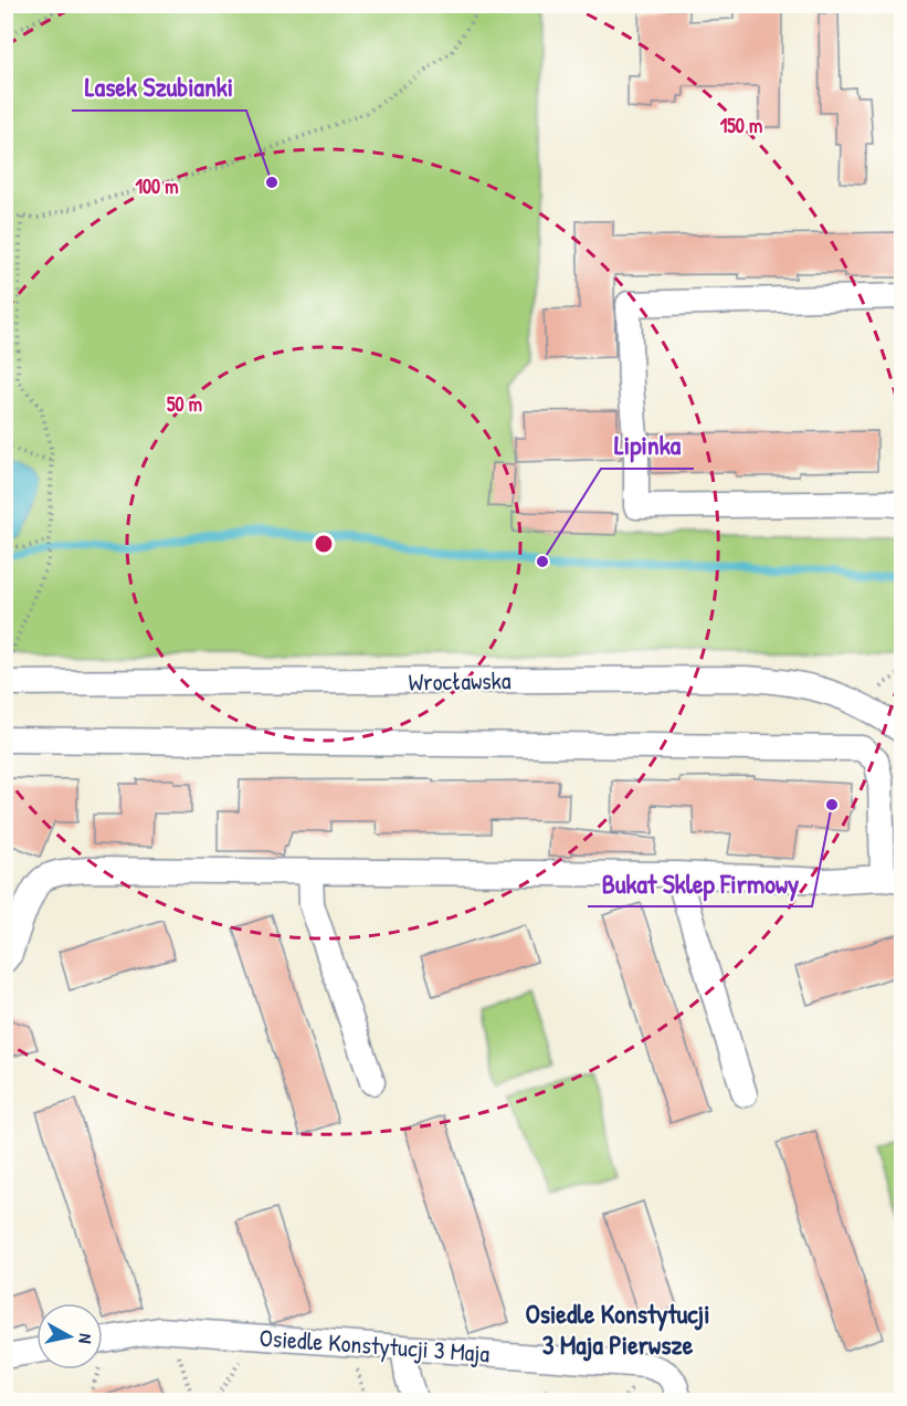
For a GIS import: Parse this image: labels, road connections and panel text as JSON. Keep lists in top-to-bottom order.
{
  "streets": {
    "street": ["Wrocławska", "Osiedle Konstytucji 3 Maja"]
  },
  "districts": ["Osiedle Konstytucji 3 Maja Pierwsze"],
  "places": ["Lasek Szubianki", "Lipinka", "Bukat Sklep Firmowy"],
  "north": "right",
  "rings": ["150 m", "100 m", "50 m"]
}
